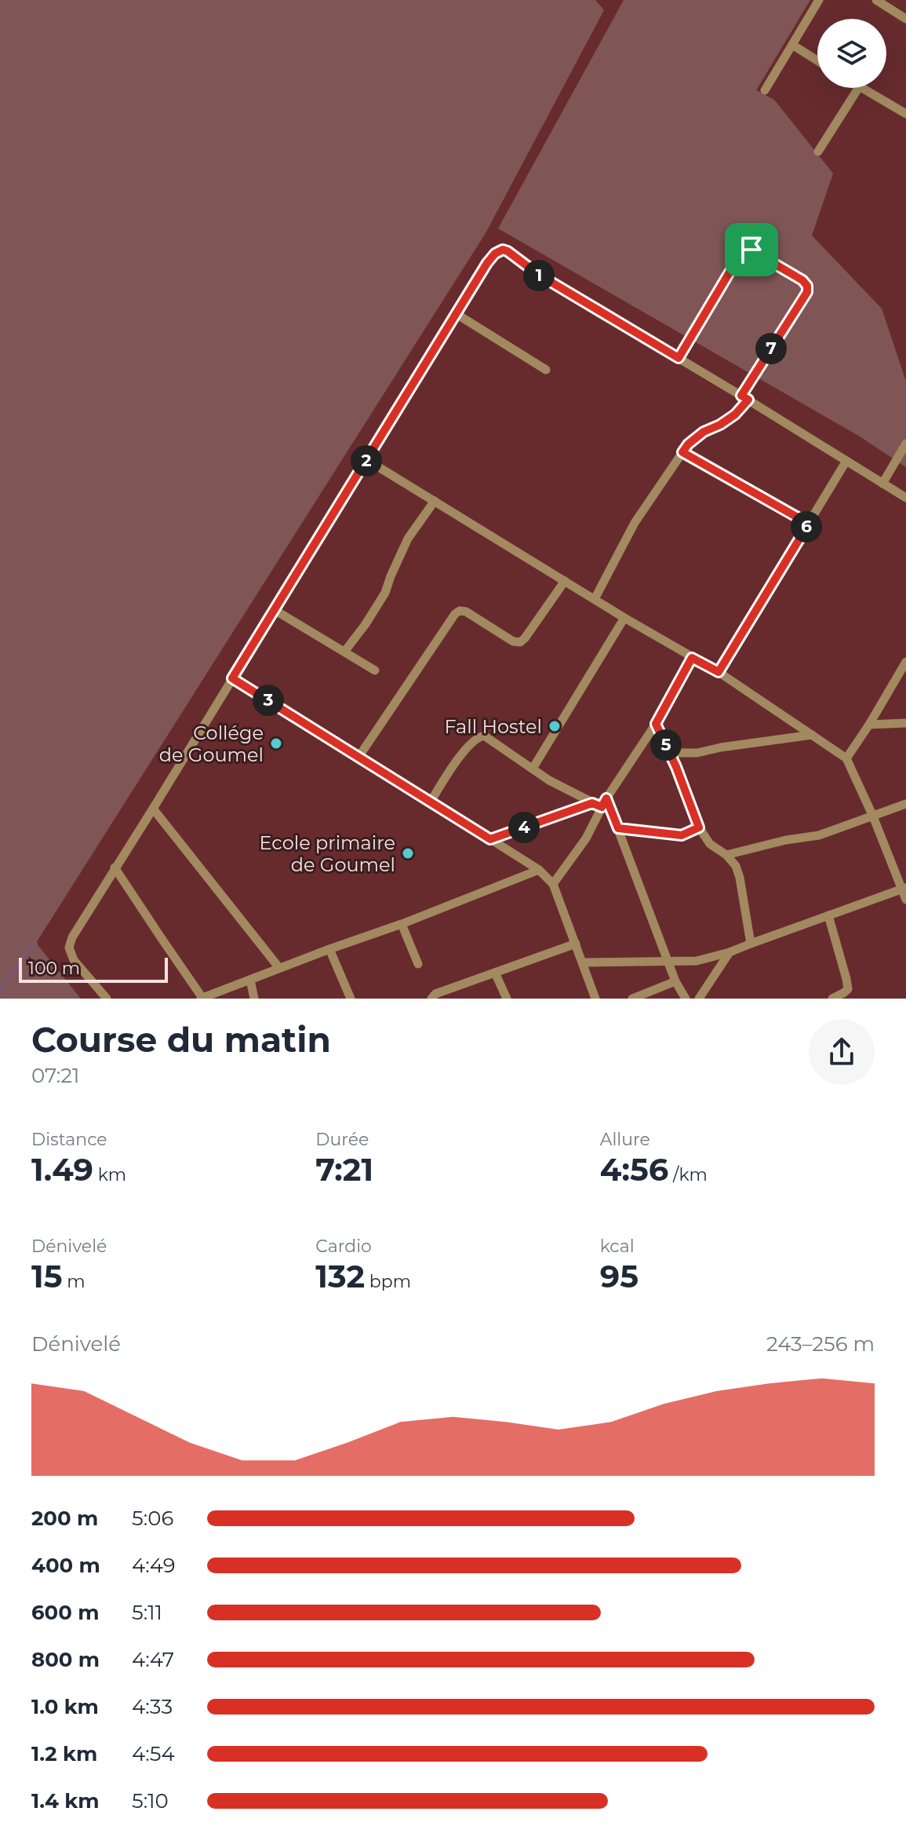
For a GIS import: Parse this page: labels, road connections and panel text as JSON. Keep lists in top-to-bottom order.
{
  "places": ["Fall Hostel", "Collége de Goumel", "Ecole primaire de Goumel"],
  "scale_bar": "100 m",
  "page": {
    "pins": [
      "1",
      "7",
      "2",
      "6",
      "3",
      "5",
      "4"
    ],
    "scale": "100 m",
    "heading": ["Course du matin", "07:21"],
    "stats": [
      ["Distance", "1.49 km"],
      ["Durée", "7:21"],
      ["Allure", "4:56 /km"],
      ["Dénivelé", "15 m"],
      ["Cardio", "132 bpm"],
      ["kcal", "95"]
    ],
    "chart": ["Dénivelé", "243–256 m"],
    "list": [
      {
        "name": "200 m",
        "note": "5:06"
      },
      {
        "name": "400 m",
        "note": "4:49"
      },
      {
        "name": "600 m",
        "note": "5:11"
      },
      {
        "name": "800 m",
        "note": "4:47"
      },
      {
        "name": "1.0 km",
        "note": "4:33"
      },
      {
        "name": "1.2 km",
        "note": "4:54"
      },
      {
        "name": "1.4 km",
        "note": "5:10"
      }
    ]
  }
}
